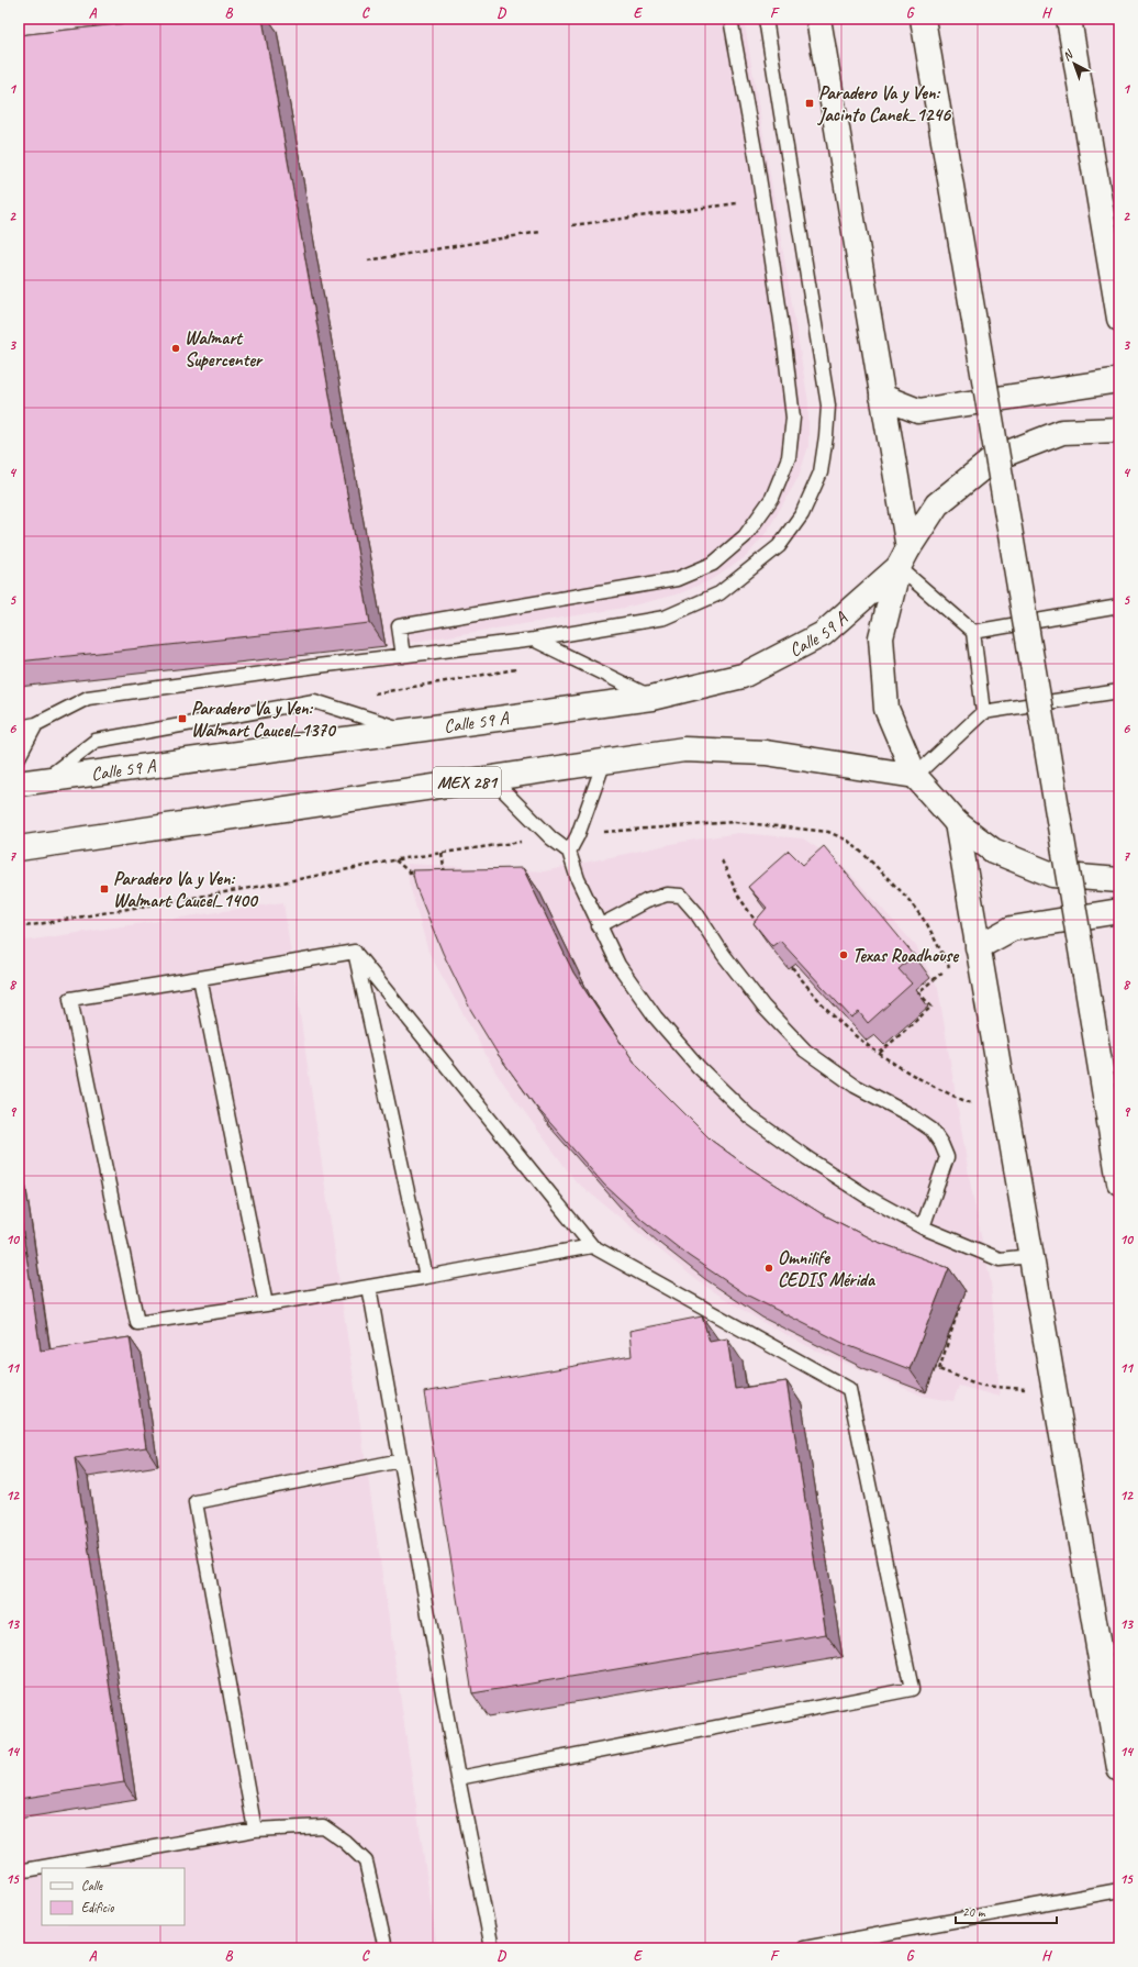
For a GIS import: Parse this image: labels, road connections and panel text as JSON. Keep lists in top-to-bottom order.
{
  "streets": {
    "main road": ["Calle 59 A", "MEX 281"]
  },
  "places": {
    "transit": ["Paradero Va y Ven: Jacinto Canek_1246", "Paradero Va y Ven: Walmart Caucel_1370", "Paradero Va y Ven: Walmart Caucel_1400"],
    "other": ["Walmart Supercenter", "Texas Roadhouse", "Omnilife CEDIS Mérida"]
  },
  "legend": ["Calle", "Edificio"],
  "scale_bar": "20 m",
  "north": "top left",
  "grid": {
    "columns": [
      "A",
      "B",
      "C",
      "D",
      "E",
      "F",
      "G",
      "H"
    ],
    "rows": [
      "1",
      "2",
      "3",
      "4",
      "5",
      "6",
      "7",
      "8",
      "9",
      "10",
      "11",
      "12",
      "13",
      "14",
      "15"
    ]
  }
}
